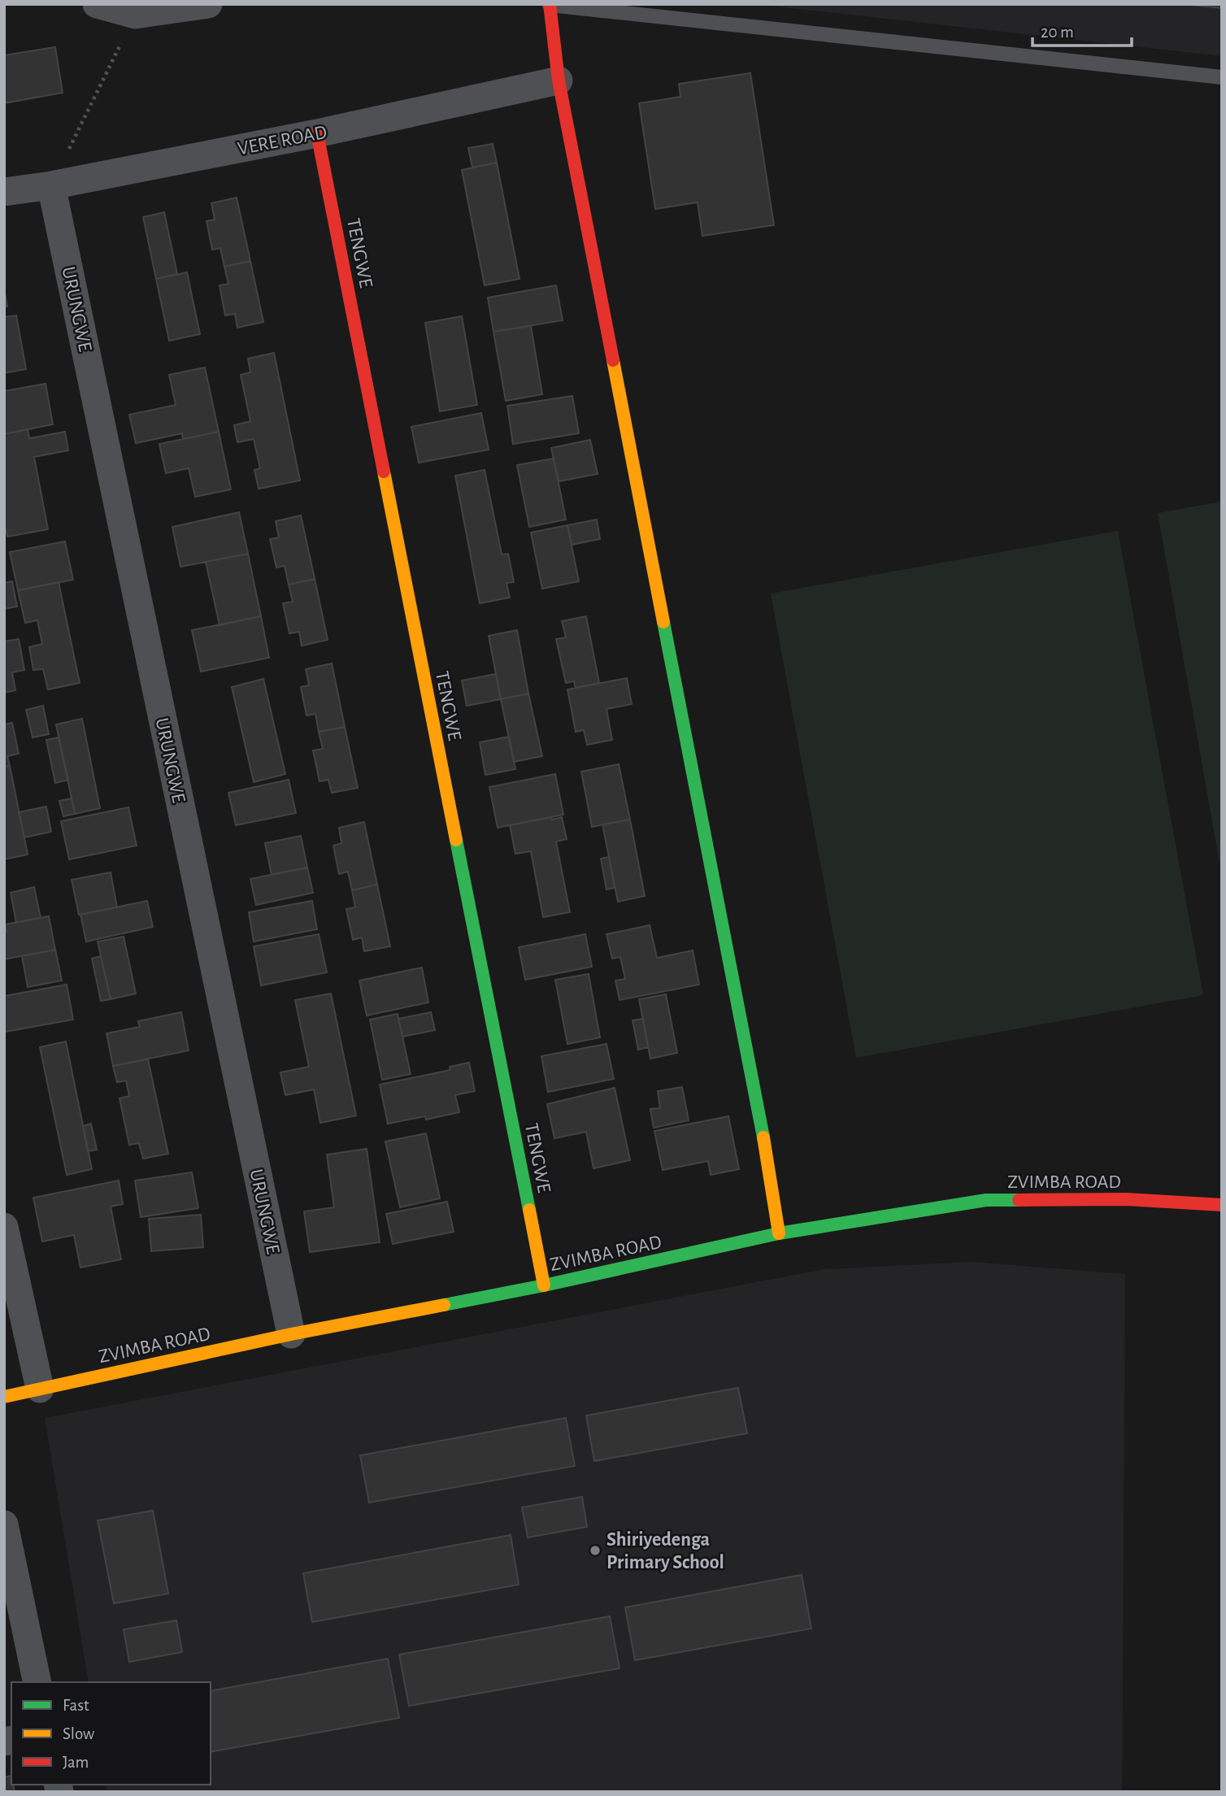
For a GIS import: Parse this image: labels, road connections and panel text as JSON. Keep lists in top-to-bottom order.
{
  "streets": {
    "street": [
      "VERE ROAD",
      "TENGWE",
      "URUNGWE",
      "ZVIMBA ROAD"
    ]
  },
  "crossings": [
    ["VERE ROAD", "TENGWE"],
    ["VERE ROAD", "URUNGWE"],
    ["TENGWE", "ZVIMBA ROAD"],
    ["URUNGWE", "ZVIMBA ROAD"]
  ],
  "places": ["Shiriyedenga Primary School"],
  "legend": ["Fast", "Slow", "Jam"],
  "scale_bar": "20 m"
}
